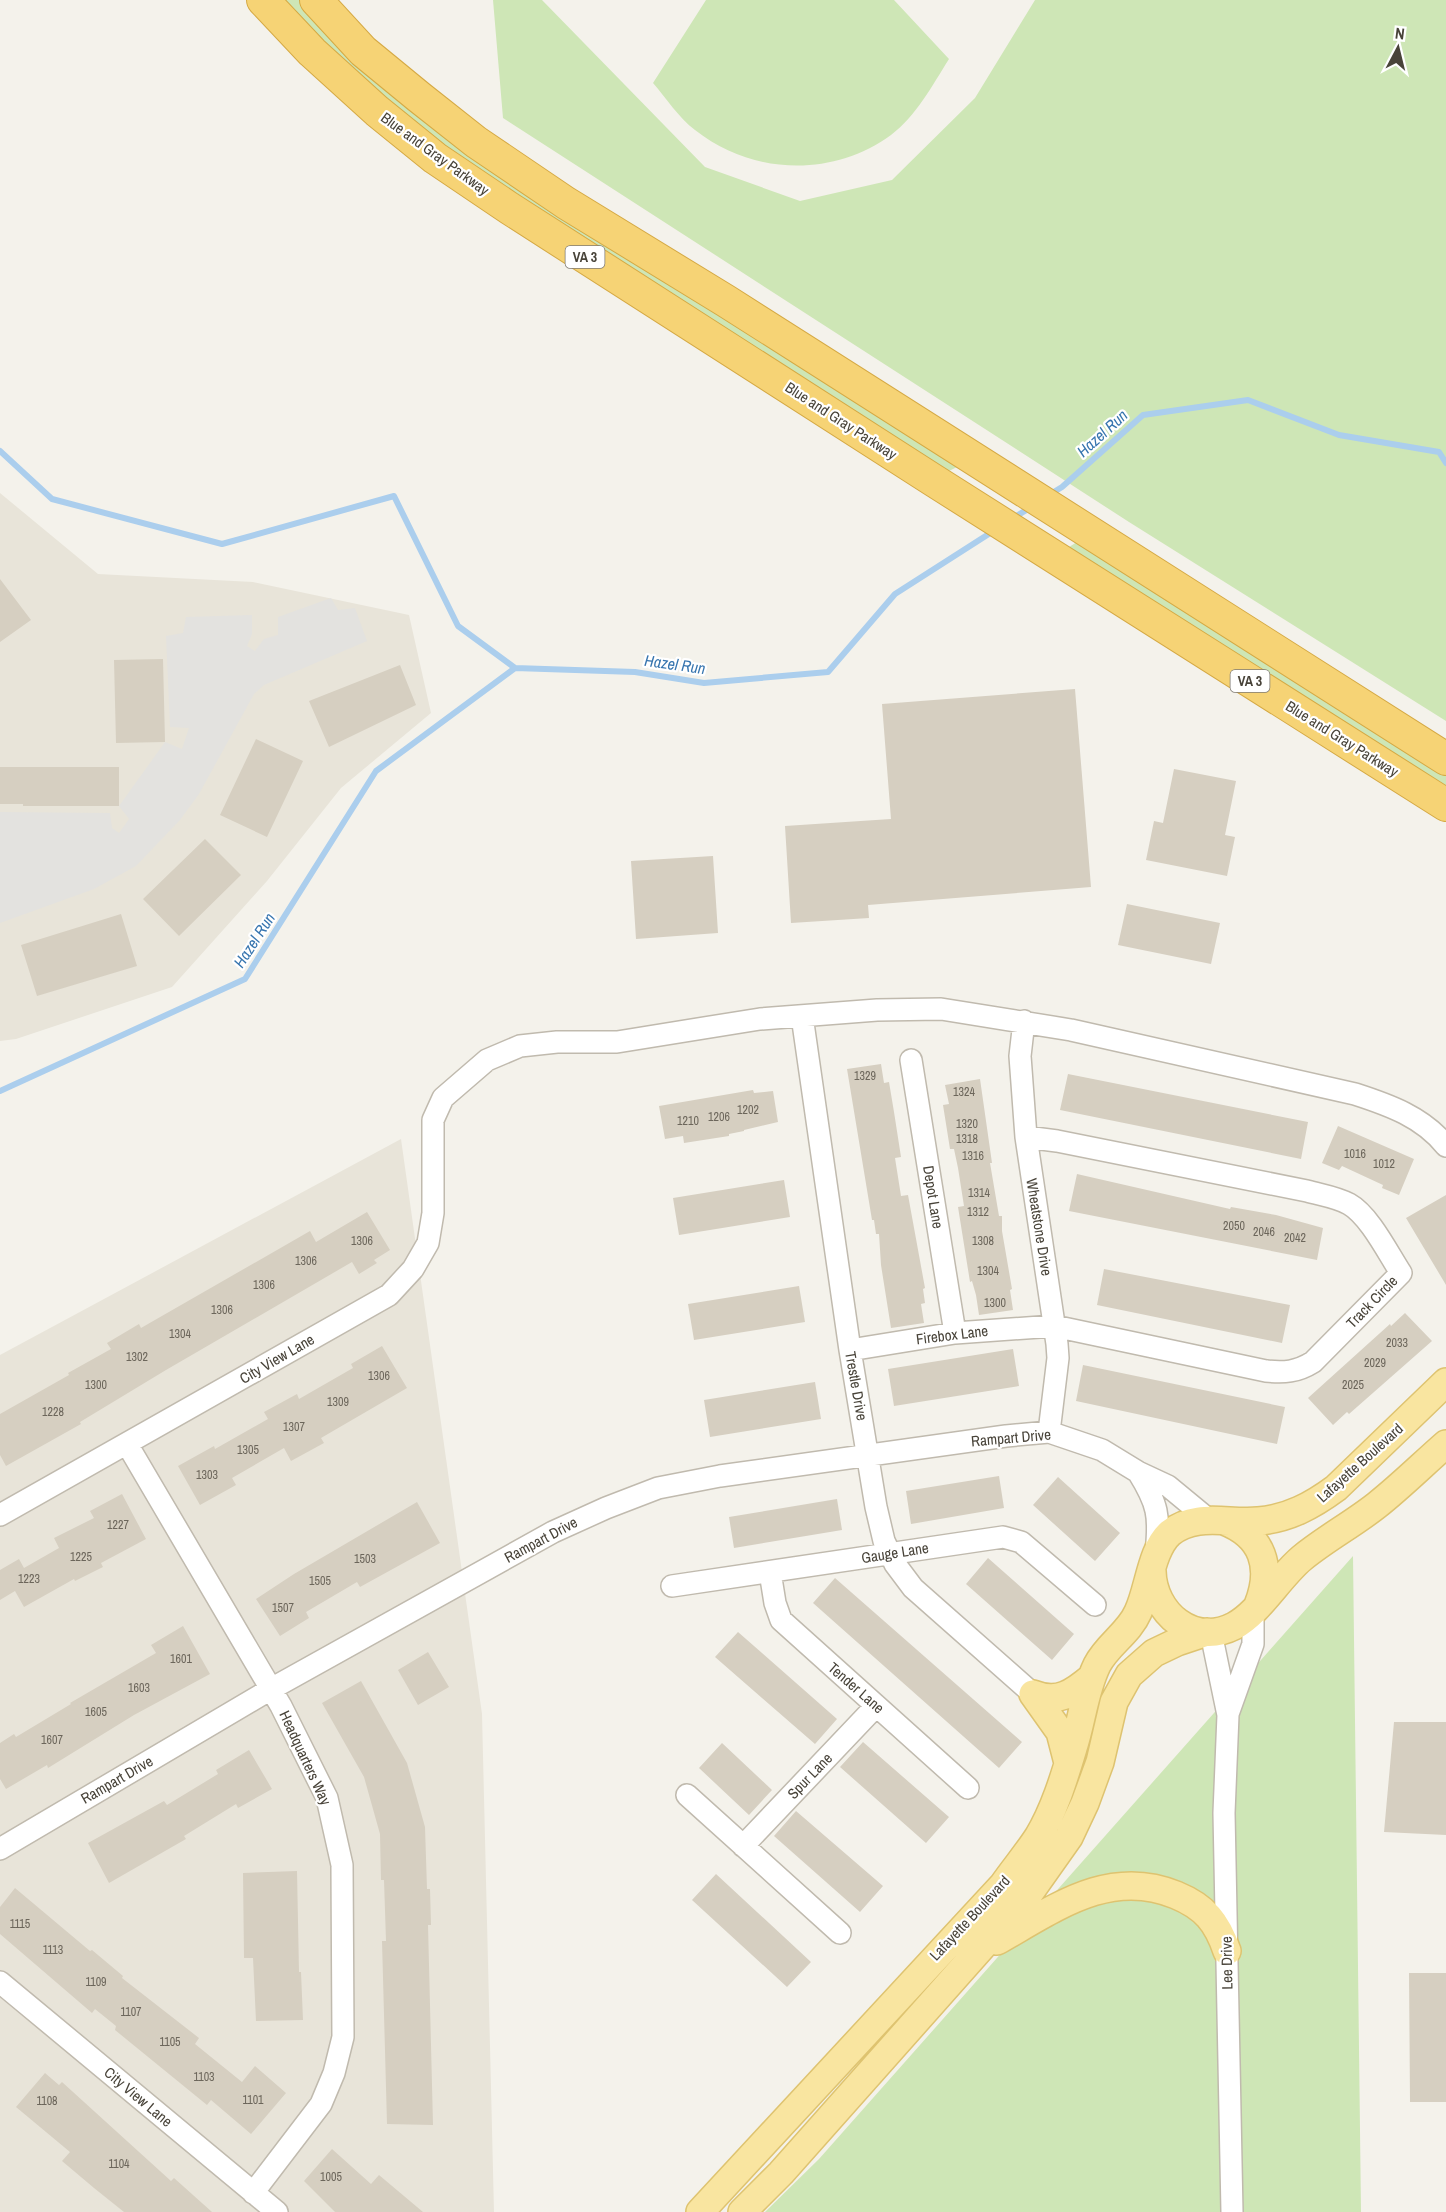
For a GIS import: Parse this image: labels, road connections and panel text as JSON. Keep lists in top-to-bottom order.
{
  "streets": {
    "highway": ["Blue and Gray Parkway", "VA 3"],
    "main road": ["Lafayette Boulevard"],
    "street": [
      "Depot Lane",
      "Wheatstone Drive",
      "Track Circle",
      "Firebox Lane",
      "City View Lane",
      "Trestle Drive",
      "Rampart Drive",
      "Gauge Lane",
      "Tender Lane",
      "Headquarters Way",
      "Spur Lane",
      "Lee Drive"
    ]
  },
  "crossings": [
    ["Depot Lane", "Firebox Lane"],
    ["Wheatstone Drive", "Track Circle"],
    ["Wheatstone Drive", "Firebox Lane"],
    ["Wheatstone Drive", "Rampart Drive"],
    ["Track Circle", "Firebox Lane"],
    ["Firebox Lane", "Trestle Drive"],
    ["City View Lane", "Trestle Drive"],
    ["City View Lane", "Headquarters Way"],
    ["Trestle Drive", "Rampart Drive"],
    ["Trestle Drive", "Gauge Lane"],
    ["Rampart Drive", "Lafayette Boulevard"],
    ["Rampart Drive", "Headquarters Way"],
    ["Gauge Lane", "Tender Lane"],
    ["Tender Lane", "Spur Lane"]
  ],
  "water": ["Hazel Run"],
  "house_numbers": [
    "1329",
    "1324",
    "1202",
    "1206",
    "1210",
    "1320",
    "1318",
    "1016",
    "1316",
    "1012",
    "1314",
    "1312",
    "2050",
    "2046",
    "2042",
    "1306",
    "1308",
    "1306",
    "1304",
    "1306",
    "1300",
    "1306",
    "1304",
    "2033",
    "1302",
    "2029",
    "1306",
    "1300",
    "2025",
    "1309",
    "1228",
    "1307",
    "1305",
    "1303",
    "1227",
    "1225",
    "1503",
    "1223",
    "1505",
    "1507",
    "1601",
    "1603",
    "1605",
    "1607",
    "1115",
    "1113",
    "1109",
    "1107",
    "1105",
    "1103",
    "1101",
    "1108",
    "1104",
    "1005"
  ],
  "north": "top"
}
